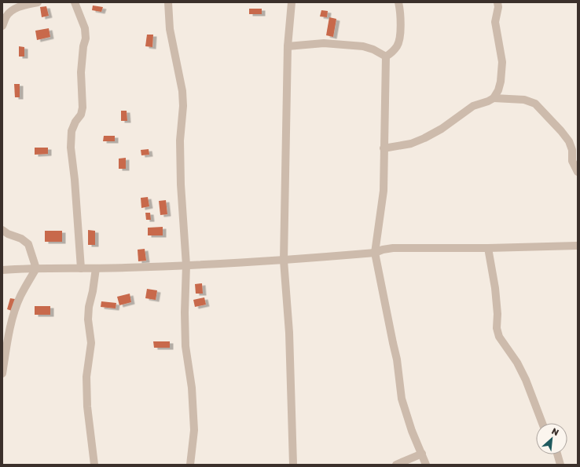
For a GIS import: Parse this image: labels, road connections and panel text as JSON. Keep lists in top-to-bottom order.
{
  "north": "top right"
}
